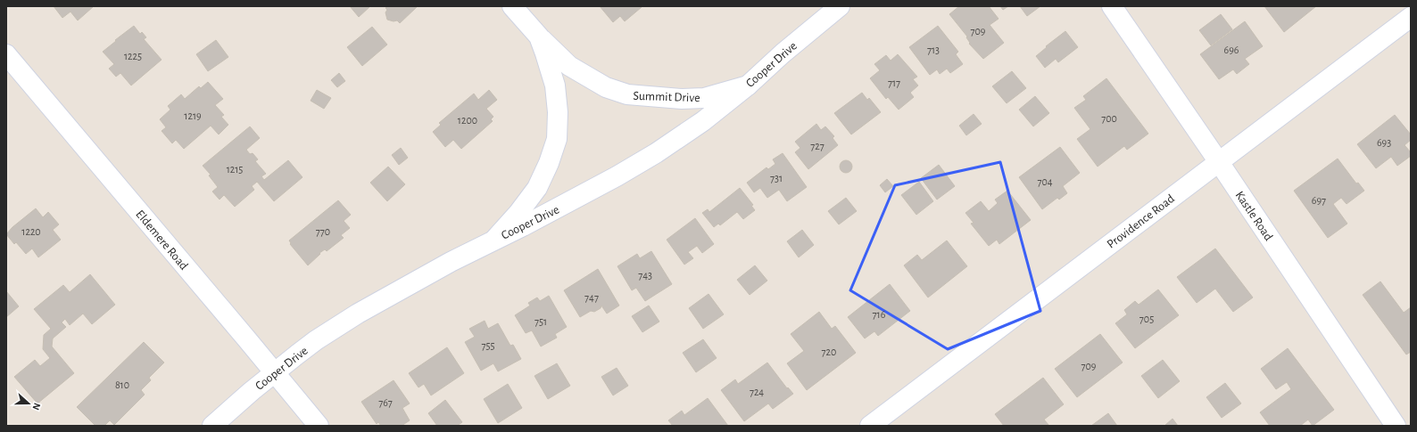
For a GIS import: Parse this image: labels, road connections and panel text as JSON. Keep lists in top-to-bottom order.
{
  "streets": {
    "street": [
      "Cooper Drive",
      "Summit Drive",
      "Kastle Road",
      "Providence Road",
      "Eldemere Road"
    ]
  },
  "crossings": [
    ["Cooper Drive", "Summit Drive"],
    ["Cooper Drive", "Eldemere Road"],
    ["Kastle Road", "Providence Road"]
  ],
  "house_numbers": [
    "709",
    "713",
    "696",
    "1225",
    "717",
    "1219",
    "700",
    "1200",
    "693",
    "727",
    "1215",
    "731",
    "704",
    "697",
    "1220",
    "770",
    "743",
    "747",
    "716",
    "705",
    "751",
    "755",
    "720",
    "709",
    "810",
    "724",
    "767"
  ],
  "north": "right"
}
